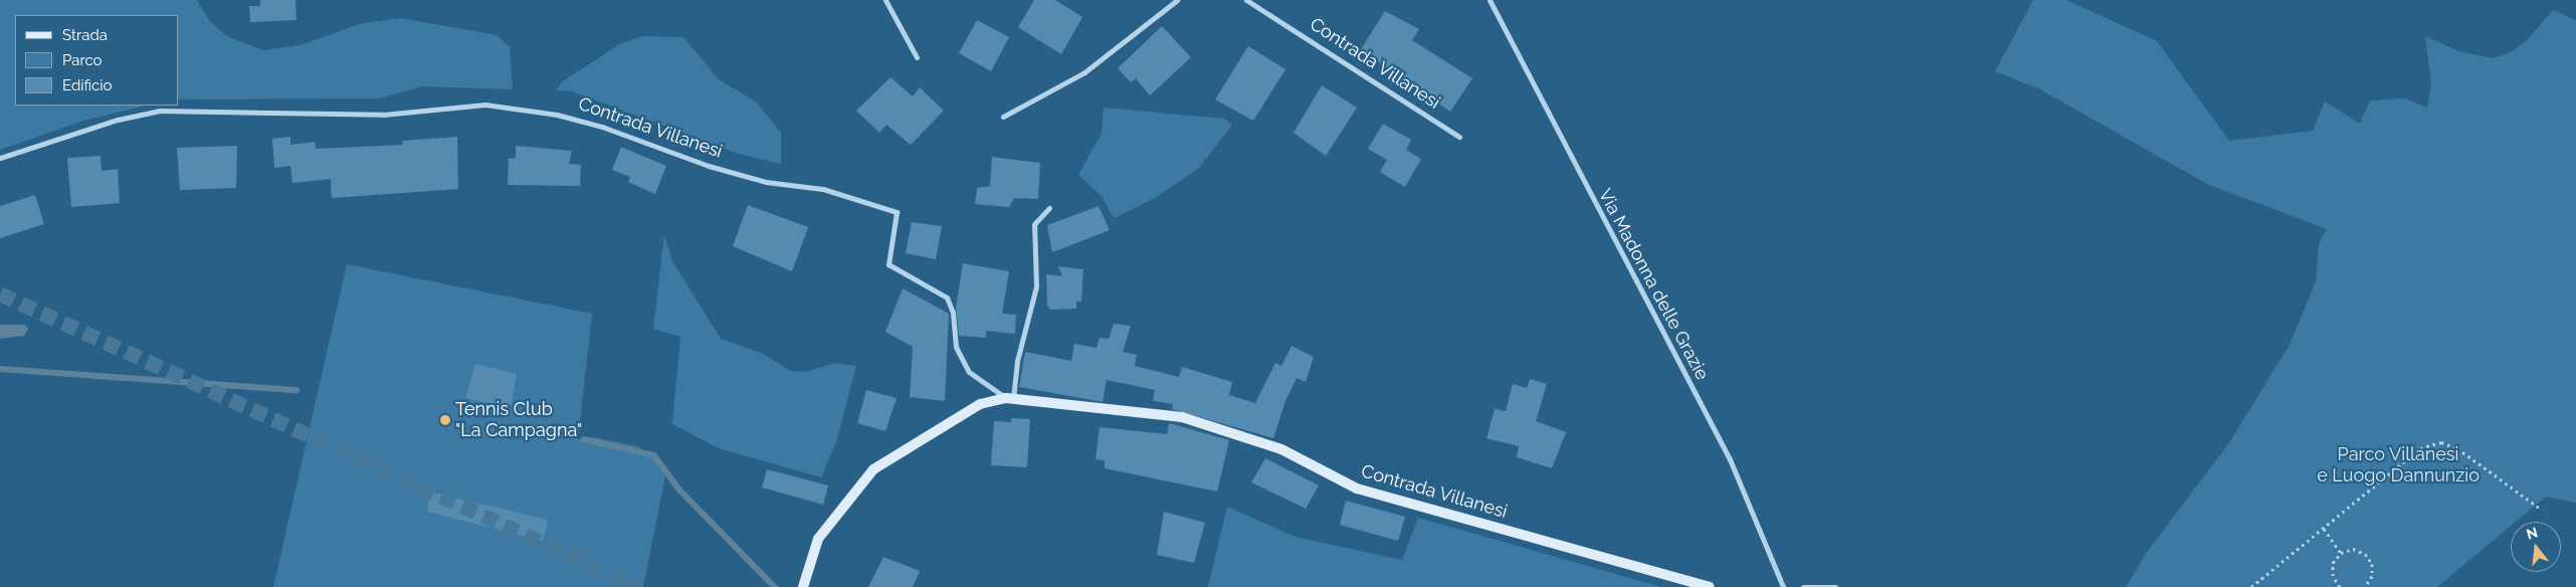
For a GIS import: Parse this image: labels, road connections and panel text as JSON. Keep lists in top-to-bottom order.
{
  "streets": {
    "street": ["Contrada Villanesi", "Via Madonna delle Grazie"]
  },
  "parks": ["Parco Villanesi e Luogo Dannunzio"],
  "places": ["Tennis Club \"La Campagna\""],
  "legend": ["Strada", "Parco", "Edificio"],
  "north": "top"
}
